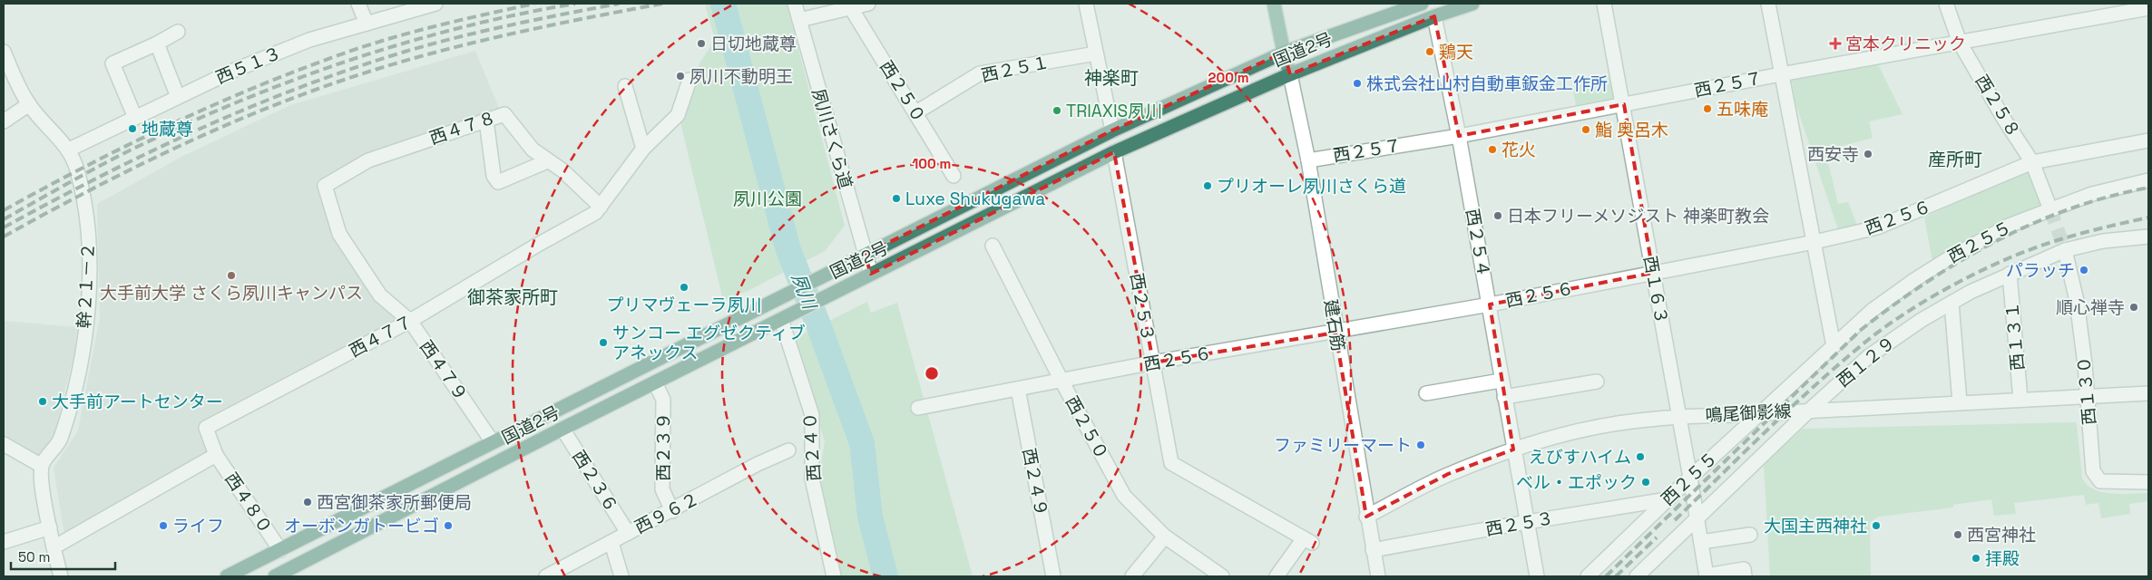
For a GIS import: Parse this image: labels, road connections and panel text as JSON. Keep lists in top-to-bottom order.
{
  "streets": {
    "highway": ["国道2号"],
    "street": [
      "西５１３",
      "西２５１",
      "西２５７",
      "西２５０",
      "西２５８",
      "西４７８",
      "夙川さくら道",
      "西２５６",
      "西２５５",
      "西２５４",
      "幹２１－２",
      "西１６３",
      "西２５３",
      "建石筋",
      "西４７７",
      "西１３１",
      "西１２９",
      "西４７９",
      "西１３０",
      "鳴尾御影線",
      "西２３９",
      "西２４０",
      "西２３６",
      "西２４９",
      "西４８０",
      "西９６２"
    ]
  },
  "crossings": [
    ["国道2号", "夙川さくら道"],
    ["国道2号", "西２５４"],
    ["国道2号", "西２５３"],
    ["国道2号", "建石筋"],
    ["国道2号", "西４７９"],
    ["国道2号", "西２３９"],
    ["国道2号", "西２４０"],
    ["国道2号", "西２３６"],
    ["国道2号", "西４８０"],
    ["西５１３", "幹２１－２"],
    ["西２５１", "西２５０"],
    ["西２５７", "西２５８"],
    ["西２５７", "西２５４"],
    ["西２５７", "西１６３"],
    ["西２５７", "建石筋"],
    ["西２５０", "西２５６"],
    ["西２５８", "西２５６"],
    ["西２５８", "西２５５"],
    ["西４７８", "西４７７"],
    ["西４７８", "西４７９"],
    ["西２５６", "西２５４"],
    ["西２５６", "西１６３"],
    ["西２５６", "西２５３"],
    ["西２５６", "建石筋"],
    ["西２５６", "西２４９"],
    ["西２５５", "西１６３"],
    ["西２５５", "西２５３"],
    ["西２５５", "鳴尾御影線"],
    ["西２５４", "西２５３"],
    ["西２５４", "鳴尾御影線"],
    ["西１６３", "西１２９"],
    ["西１６３", "鳴尾御影線"],
    ["西２５３", "建石筋"],
    ["建石筋", "鳴尾御影線"],
    ["西４７７", "西４７９"],
    ["西４７７", "西４８０"],
    ["西１３１", "西１２９"],
    ["西１３１", "鳴尾御影線"],
    ["西１２９", "西１３０"],
    ["西１２９", "鳴尾御影線"],
    ["西１３０", "鳴尾御影線"],
    ["西２３９", "西９６２"],
    ["西２３６", "西９６２"]
  ],
  "districts": ["神楽町", "産所町", "御茶家所町"],
  "water": ["夙川"],
  "parks": ["夙川公園"],
  "places": {
    "other": [
      "日切地蔵尊",
      "鶏天",
      "夙川不動明王",
      "株式会社山村自動車鈑金工作所",
      "五味庵",
      "TRIAXIS夙川",
      "地蔵尊",
      "鮨 奥呂木",
      "花火",
      "西安寺",
      "プリオーレ夙川さくら道",
      "Luxe Shukugawa",
      "日本フリーメソジスト 神楽町教会",
      "パラッチ",
      "大手前大学 さくら夙川キャンパス",
      "プリマヴェーラ夙川",
      "順心禅寺",
      "サンコー エグゼクティブ アネックス",
      "大手前アートセンター",
      "ファミリーマート",
      "えびすハイム",
      "ベル・エポック",
      "西宮御茶家所郵便局",
      "ライフ",
      "オーボンガトービゴ",
      "大国主西神社",
      "西宮神社",
      "拝殿"
    ],
    "health": ["宮本クリニック"]
  },
  "scale_bar": "50 m",
  "rings": ["200 m", "100 m"]
}
